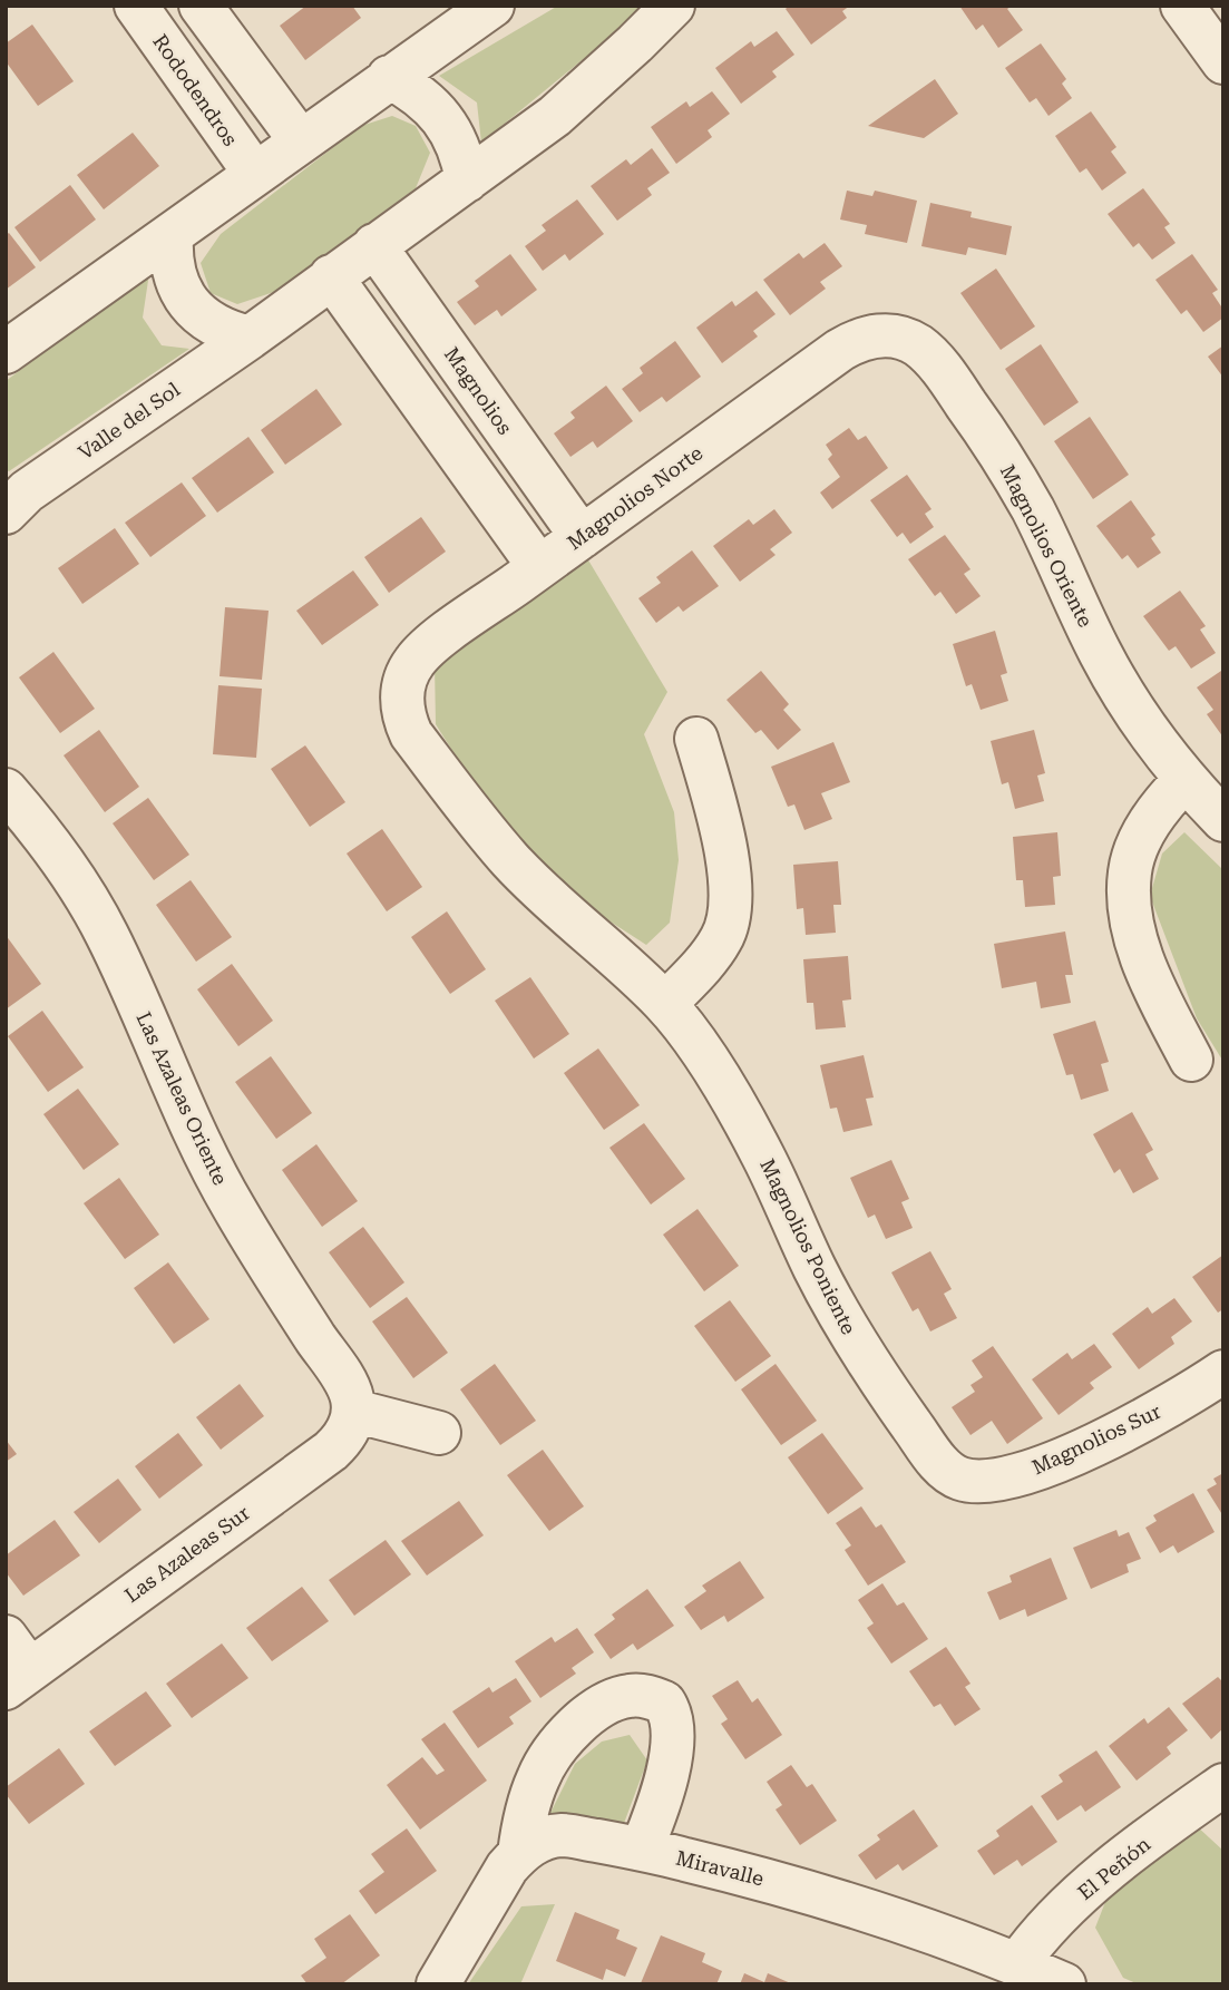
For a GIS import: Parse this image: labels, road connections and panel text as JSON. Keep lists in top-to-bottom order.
{
  "streets": {
    "street": [
      "Rododendros",
      "Magnolios",
      "Valle del Sol",
      "Magnolios Norte",
      "Magnolios Oriente",
      "Las Azaleas Oriente",
      "Magnolios Poniente",
      "Magnolios Sur",
      "Las Azaleas Sur",
      "Miravalle",
      "El Peñón"
    ]
  },
  "crossings": [
    ["Magnolios", "Valle del Sol"],
    ["Magnolios", "Magnolios Norte"],
    ["Magnolios Norte", "Magnolios Oriente"],
    ["Magnolios Norte", "Magnolios Poniente"],
    ["Las Azaleas Oriente", "Las Azaleas Sur"],
    ["Magnolios Poniente", "Magnolios Sur"],
    ["Miravalle", "El Peñón"]
  ]
}
